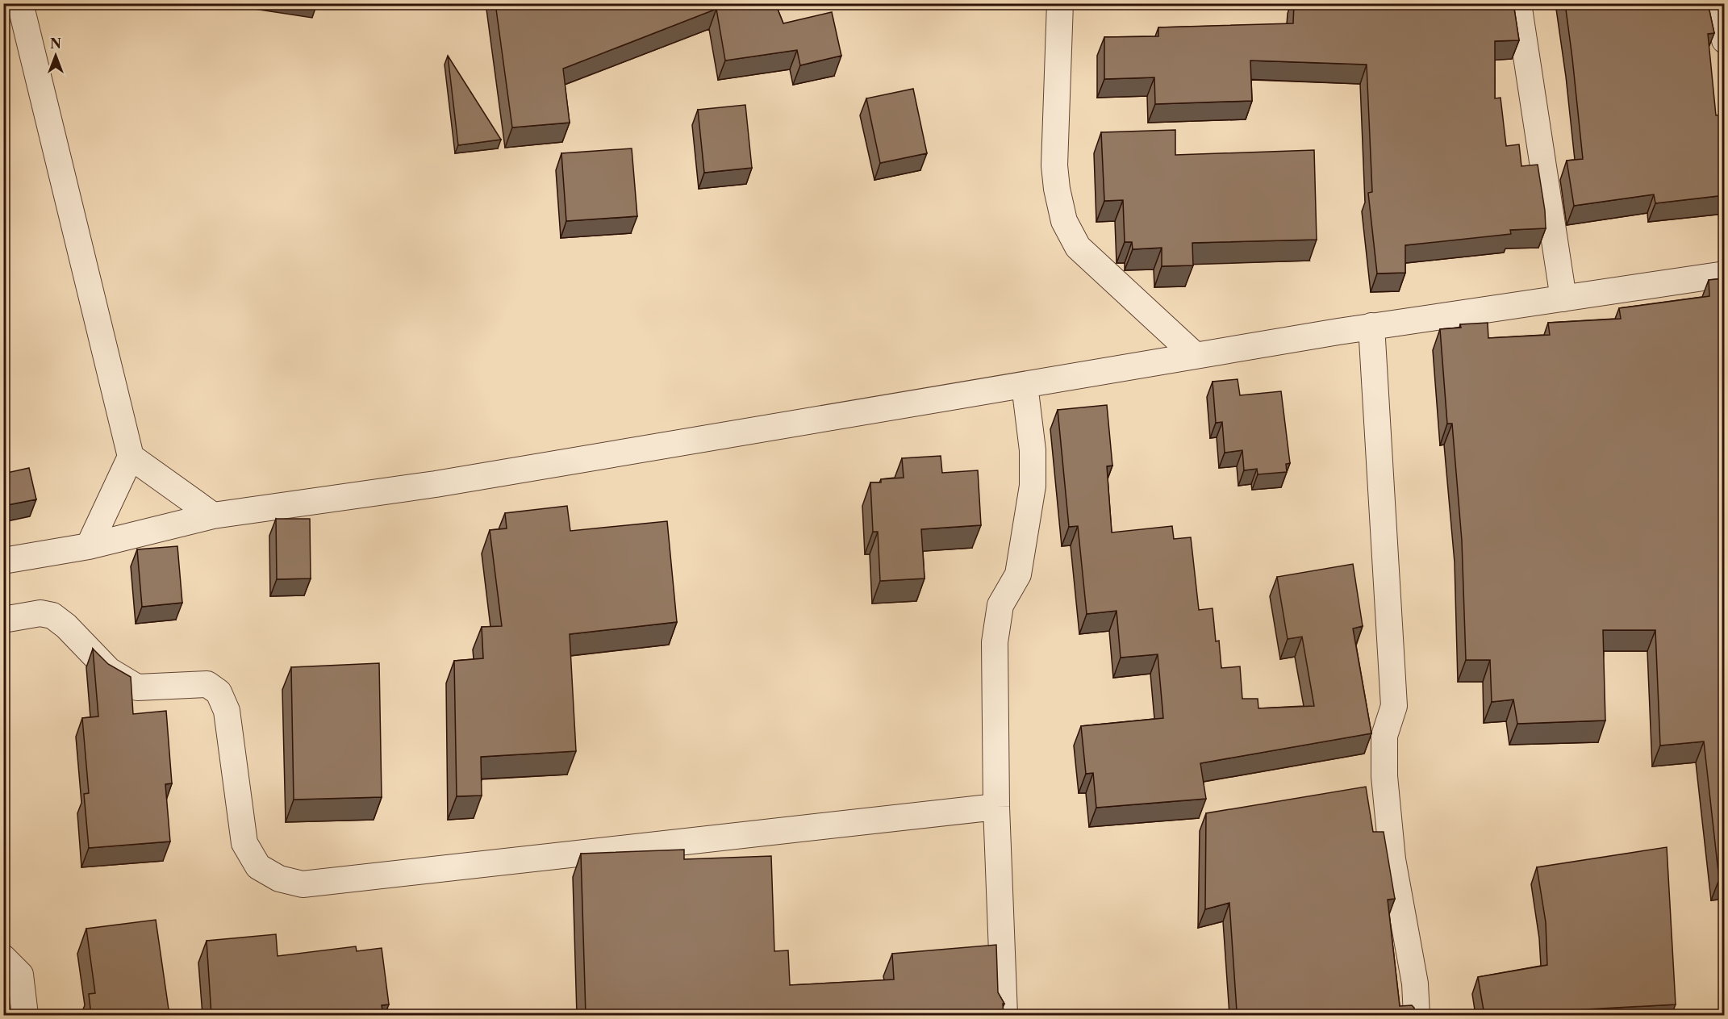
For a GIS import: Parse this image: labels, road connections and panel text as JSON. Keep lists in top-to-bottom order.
{
  "north": "top"
}
